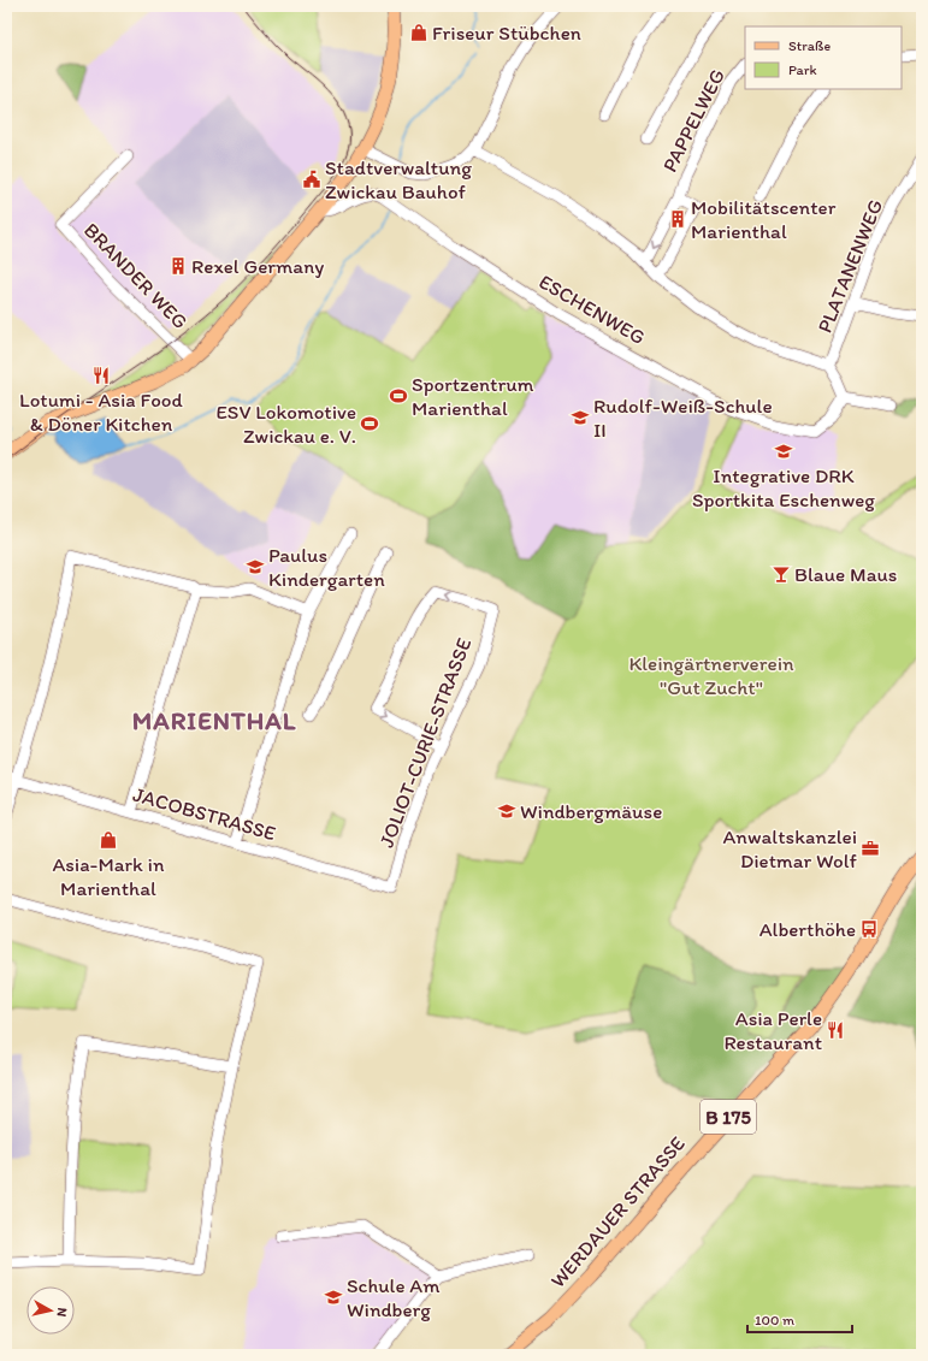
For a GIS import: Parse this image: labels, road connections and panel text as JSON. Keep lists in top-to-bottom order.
{
  "streets": {
    "main road": ["B 175", "WERDAUER STRASSE"],
    "street": [
      "PAPPELWEG",
      "PLATANENWEG",
      "BRANDER WEG",
      "ESCHENWEG",
      "JOLIOT-CURIE-STRASSE",
      "JACOBSTRASSE"
    ]
  },
  "crossings": [
    ["JOLIOT-CURIE-STRASSE", "JACOBSTRASSE"]
  ],
  "districts": ["MARIENTHAL"],
  "parks": ["Kleingärtnerverein \"Gut Zucht\""],
  "places": {
    "shop": ["Friseur Stübchen", "Asia-Mark in Marienthal"],
    "public building": ["Stadtverwaltung Zwickau Bauhof"],
    "building": ["Mobilitätscenter Marienthal", "Rexel Germany"],
    "restaurant": ["Lotumi - Asia Food & Döner Kitchen", "Asia Perle Restaurant"],
    "sports": ["Sportzentrum Marienthal", "ESV Lokomotive Zwickau e. V."],
    "school or university": [
      "Rudolf-Weiß-Schule II",
      "Integrative DRK Sportkita Eschenweg",
      "Paulus Kindergarten",
      "Windbergmäuse",
      "Schule Am Windberg"
    ],
    "bar": ["Blaue Maus"],
    "office": ["Anwaltskanzlei Dietmar Wolf"],
    "bus stop": ["Alberthöhe"]
  },
  "legend": ["Straße", "Park"],
  "scale_bar": "100 m",
  "north": "right"
}
